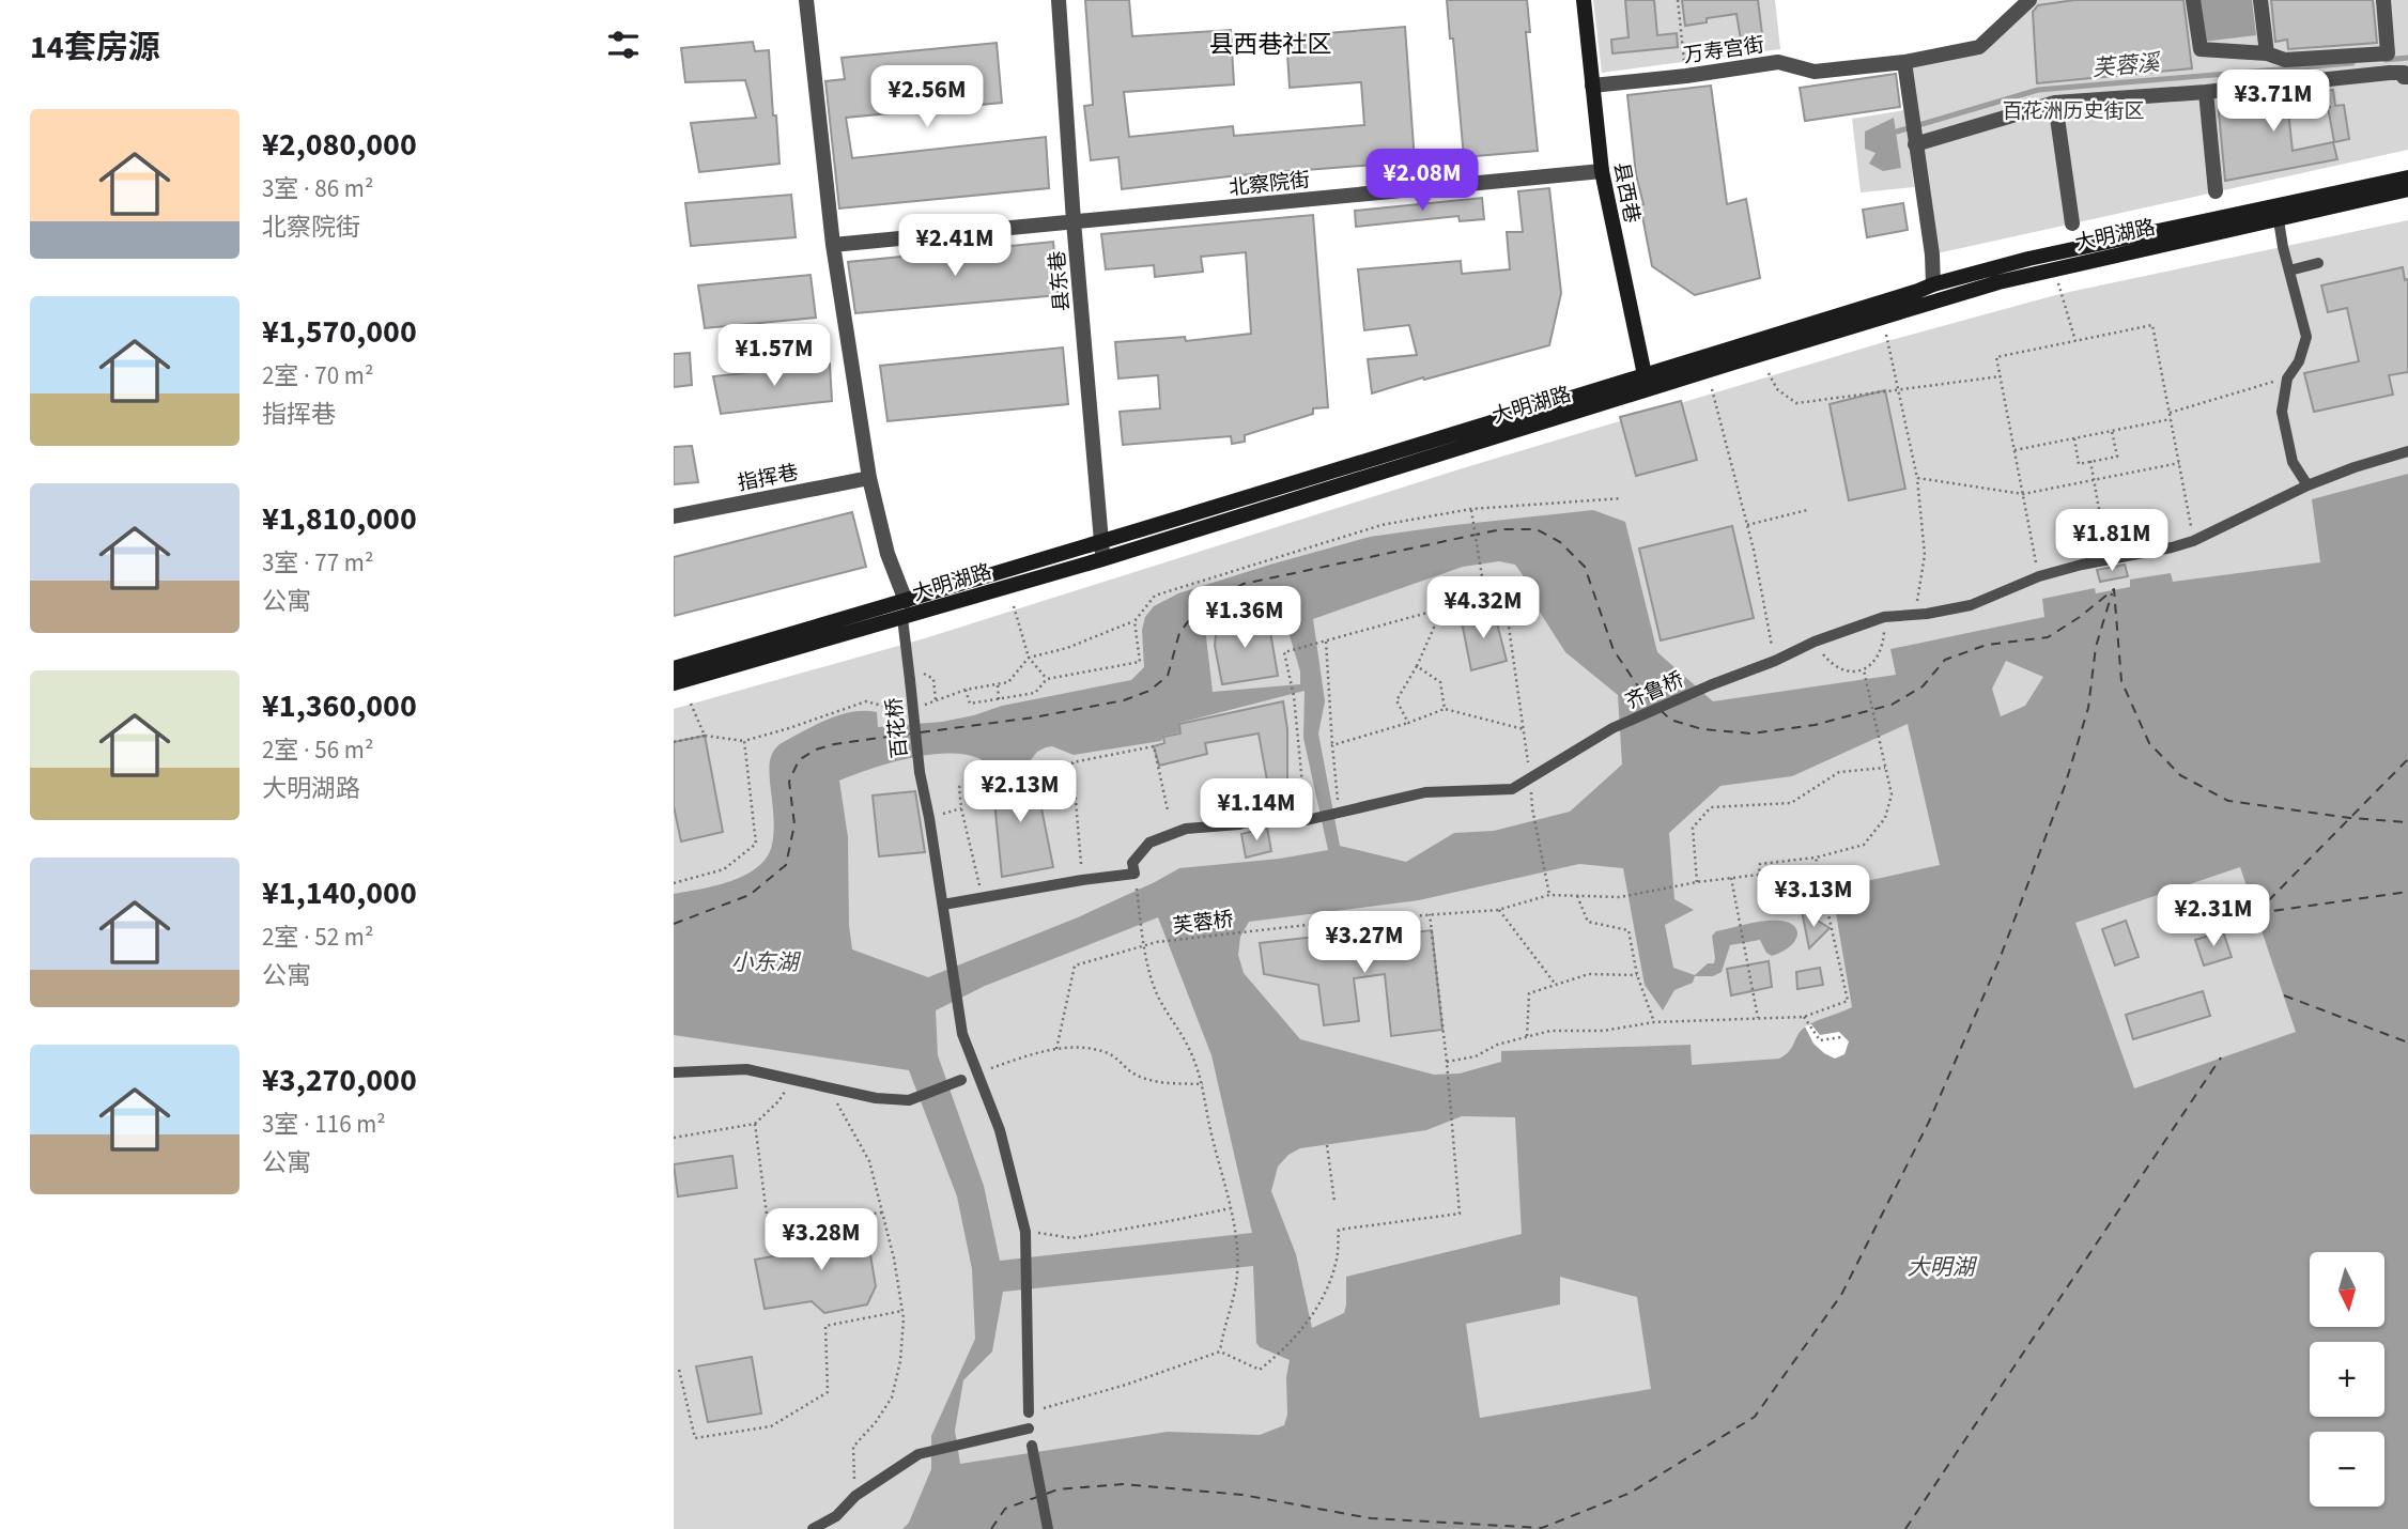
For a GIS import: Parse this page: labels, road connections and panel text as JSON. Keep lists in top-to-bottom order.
{
  "streets": {
    "main road": ["县西巷", "大明湖路"],
    "street": [
      "万寿宫街",
      "北察院街",
      "县东巷",
      "指挥巷"
    ],
    "lane": ["齐鲁桥", "百花桥"],
    "path": ["芙蓉桥"]
  },
  "crossings": [
    ["万寿宫街", "县西巷"],
    ["北察院街", "县西巷"],
    ["北察院街", "县东巷"],
    ["县西巷", "大明湖路"],
    ["大明湖路", "县东巷"],
    ["大明湖路", "百花桥"]
  ],
  "districts": ["县西巷社区"],
  "water": ["芙蓉溪", "小东湖", "大明湖"],
  "parks": ["百花洲历史街区"],
  "north": "bottom",
  "page": {
    "heading": "14套房源",
    "price": [
      "¥2.56M",
      "¥3.71M",
      "¥2.08M",
      "¥2.41M",
      "¥1.57M",
      "¥1.81M",
      "¥4.32M",
      "¥1.36M",
      "¥2.13M",
      "¥1.14M",
      "¥3.13M",
      "¥2.31M",
      "¥3.27M",
      "¥3.28M"
    ],
    "list": [
      {
        "name": "¥2,080,000",
        "note": "3室 · 86 m² · 北察院街"
      },
      {
        "name": "¥1,570,000",
        "note": "2室 · 70 m² · 指挥巷"
      },
      {
        "name": "¥1,810,000",
        "note": "3室 · 77 m² · 公寓"
      },
      {
        "name": "¥1,360,000",
        "note": "2室 · 56 m² · 大明湖路"
      },
      {
        "name": "¥1,140,000",
        "note": "2室 · 52 m² · 公寓"
      },
      {
        "name": "¥3,270,000",
        "note": "3室 · 116 m² · 公寓"
      }
    ],
    "map_buttons": ["+", "−"]
  }
}
